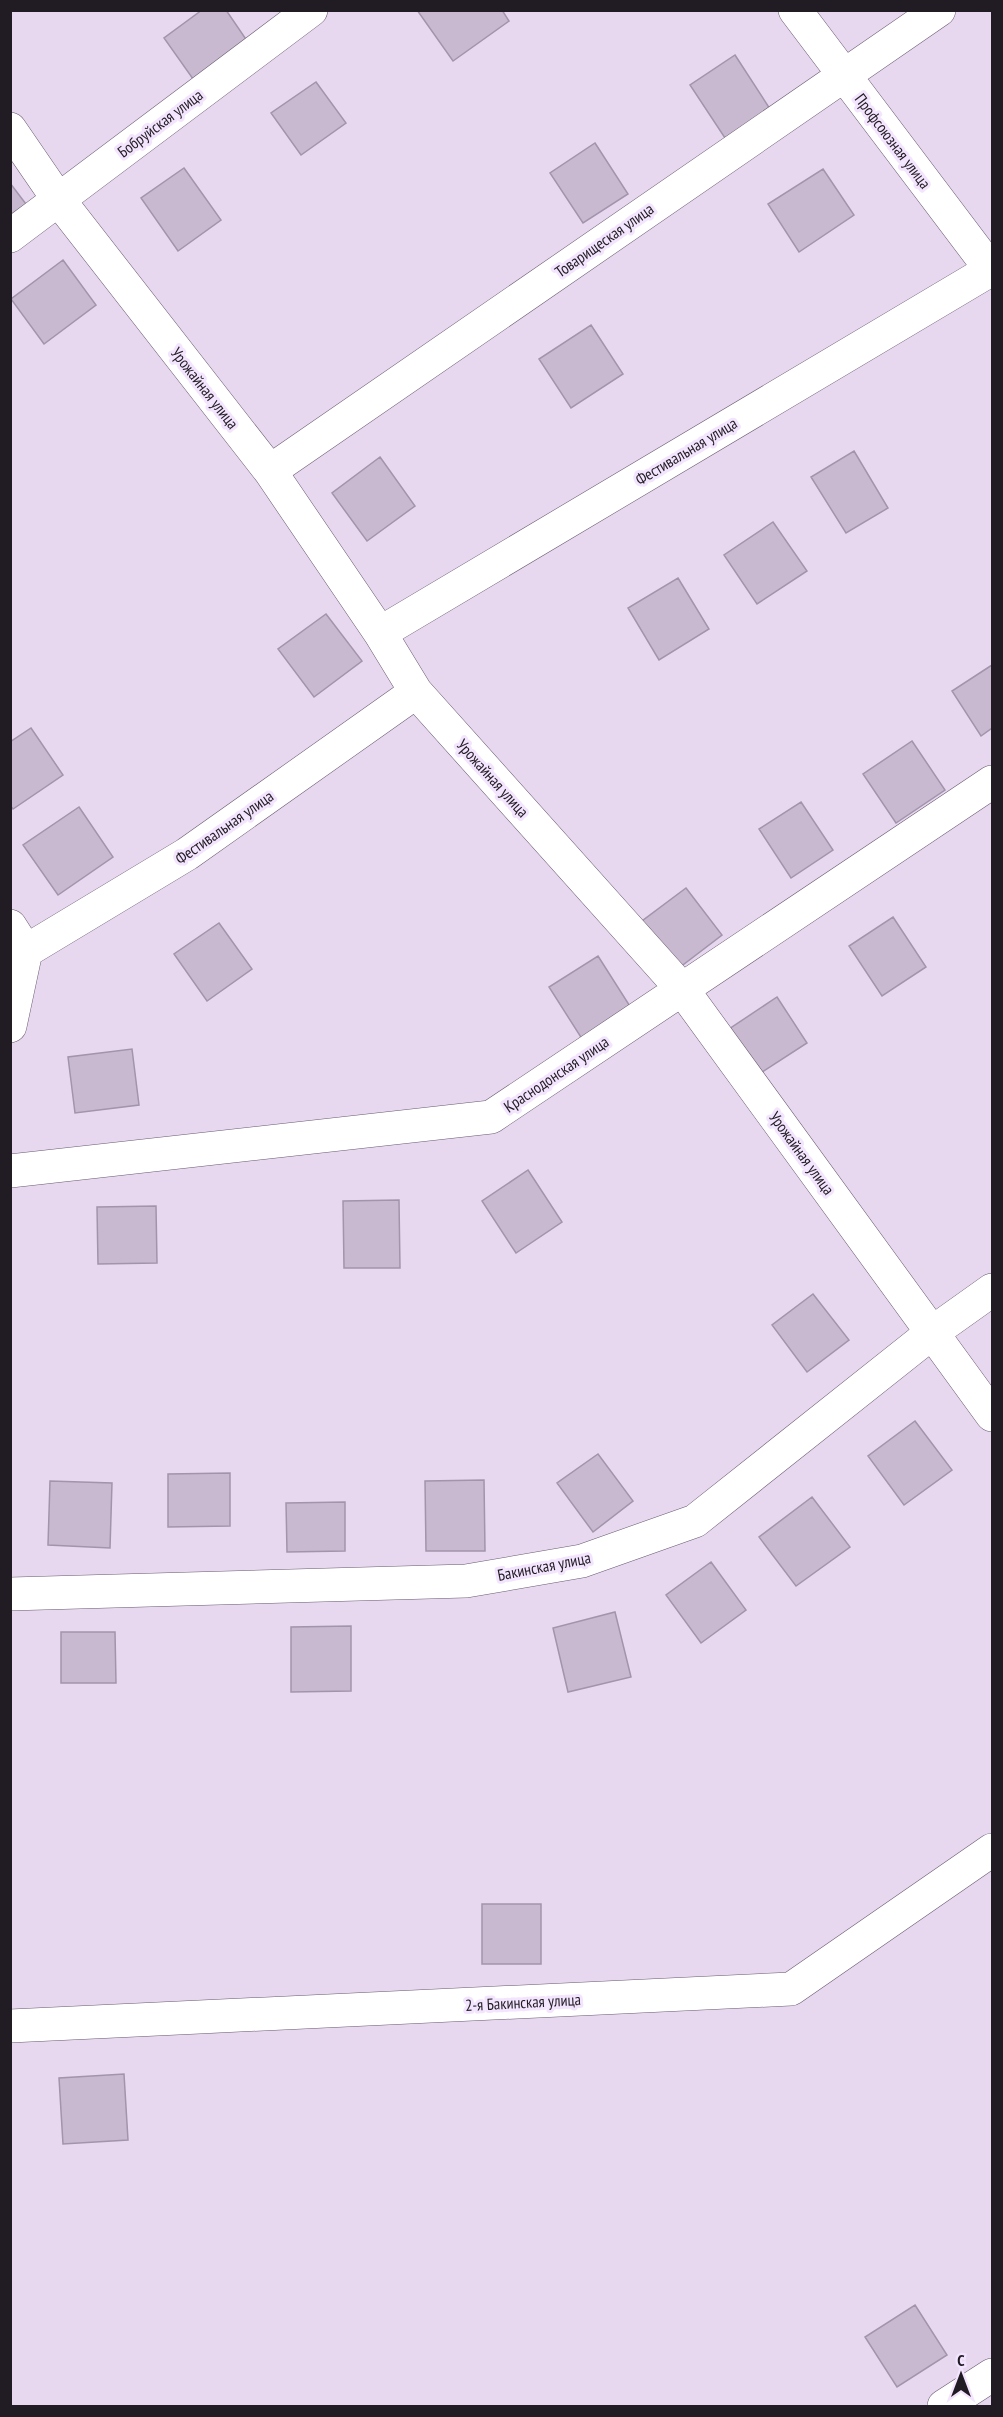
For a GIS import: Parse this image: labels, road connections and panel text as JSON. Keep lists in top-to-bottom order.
{
  "streets": {
    "street": [
      "Бобруйская улица",
      "Профсоюзная улица",
      "Товарищеская улица",
      "Урожайная улица",
      "Фестивальная улица",
      "Краснодонская улица",
      "Бакинская улица",
      "2-я Бакинская улица"
    ]
  },
  "crossings": [
    ["Бобруйская улица", "Урожайная улица"],
    ["Профсоюзная улица", "Товарищеская улица"],
    ["Профсоюзная улица", "Фестивальная улица"],
    ["Товарищеская улица", "Урожайная улица"],
    ["Урожайная улица", "Фестивальная улица"],
    ["Урожайная улица", "Краснодонская улица"],
    ["Урожайная улица", "Бакинская улица"]
  ],
  "north": "top"
}
